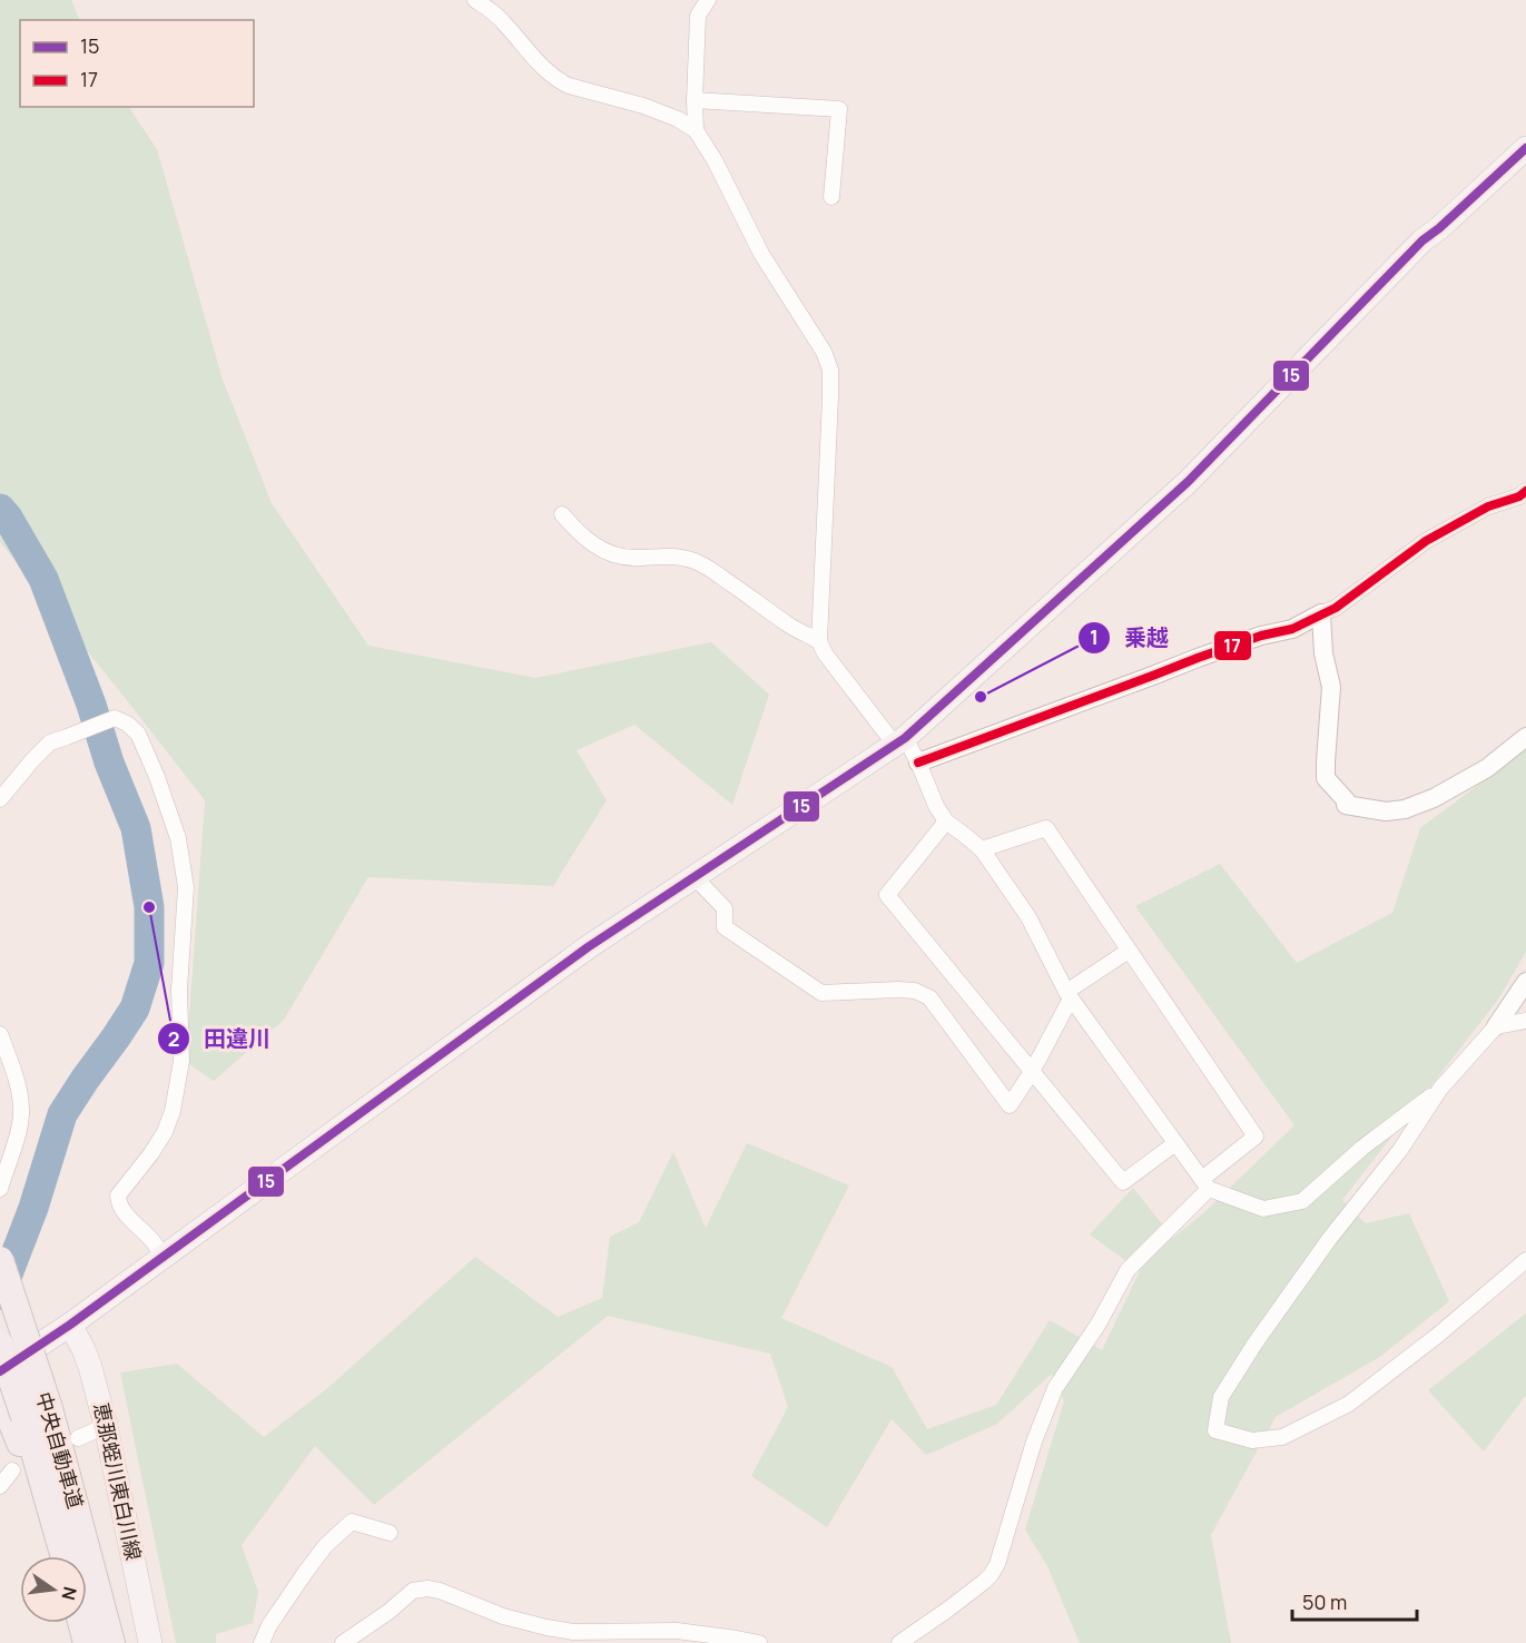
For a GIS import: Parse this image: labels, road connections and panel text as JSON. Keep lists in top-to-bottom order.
{
  "streets": {
    "highway": ["中央自動車道"],
    "main road": ["恵那蛭川東白川線"]
  },
  "places": ["乗越", "田違川"],
  "lines": ["transit line 15", "transit line 17"],
  "legend": ["15", "17"],
  "scale_bar": "50 m",
  "north": "right"
}
